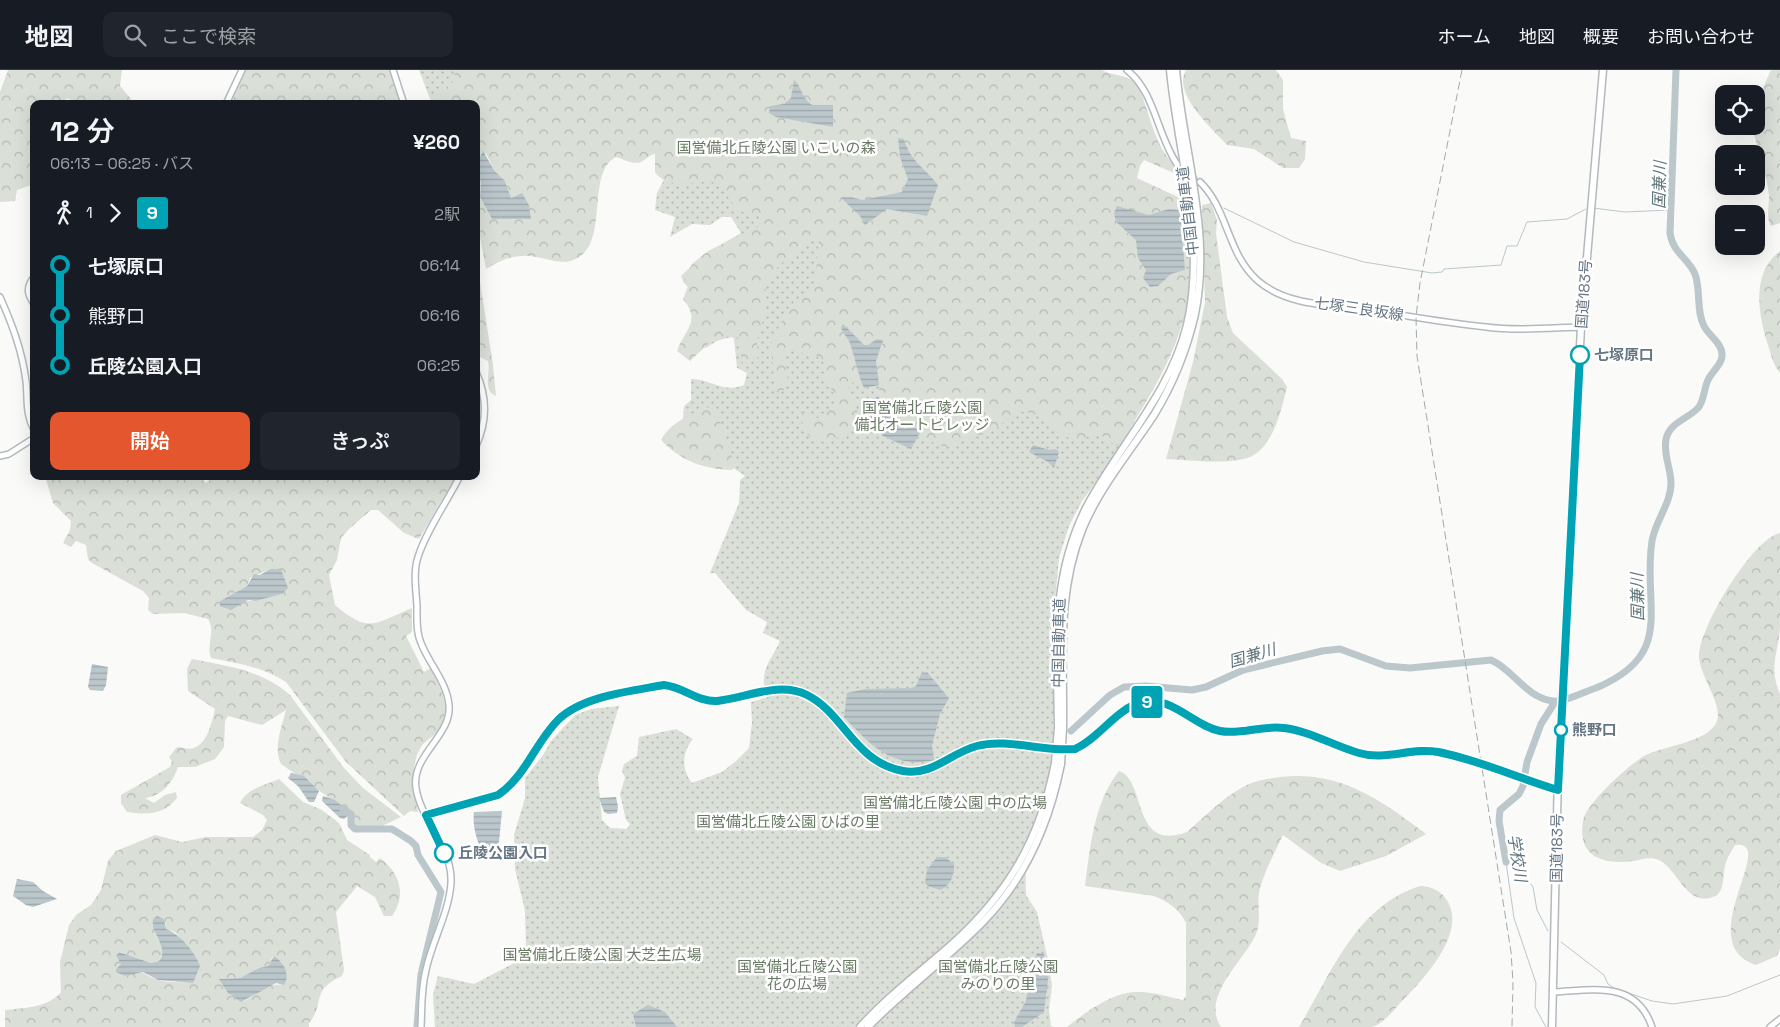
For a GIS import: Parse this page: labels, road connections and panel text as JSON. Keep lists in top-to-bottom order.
{
  "streets": {
    "highway": ["中国自動車道", "国道183号"],
    "street": ["七塚三良坂線"]
  },
  "crossings": [
    ["国道183号", "七塚三良坂線"]
  ],
  "water": ["国兼川", "学校川"],
  "parks": [
    "国営備北丘陵公園 いこいの森",
    "国営備北丘陵公園 備北オートビレッジ",
    "国営備北丘陵公園 中の広場",
    "国営備北丘陵公園 ひばの里",
    "国営備北丘陵公園 大芝生広場",
    "国営備北丘陵公園 花の広場",
    "国営備北丘陵公園 みのりの里"
  ],
  "places": ["七塚原口", "熊野口", "丘陵公園入口"],
  "lines": ["bus line 9"],
  "page": {
    "header": "地図",
    "search": "ここで検索",
    "nav": [
      "ホーム",
      "地図",
      "概要",
      "お問い合わせ"
    ],
    "on_map": "9",
    "map_buttons": ["+", "−"],
    "heading": ["12 分", "06:13 – 06:25 · バス", "¥260"],
    "legs": ["1", "9", "2駅"],
    "list": [
      {
        "name": "七塚原口",
        "value": "06:14"
      },
      {
        "name": "熊野口",
        "value": "06:16"
      },
      {
        "name": "丘陵公園入口",
        "value": "06:25"
      }
    ],
    "buttons": ["開始", "きっぷ"]
  }
}
